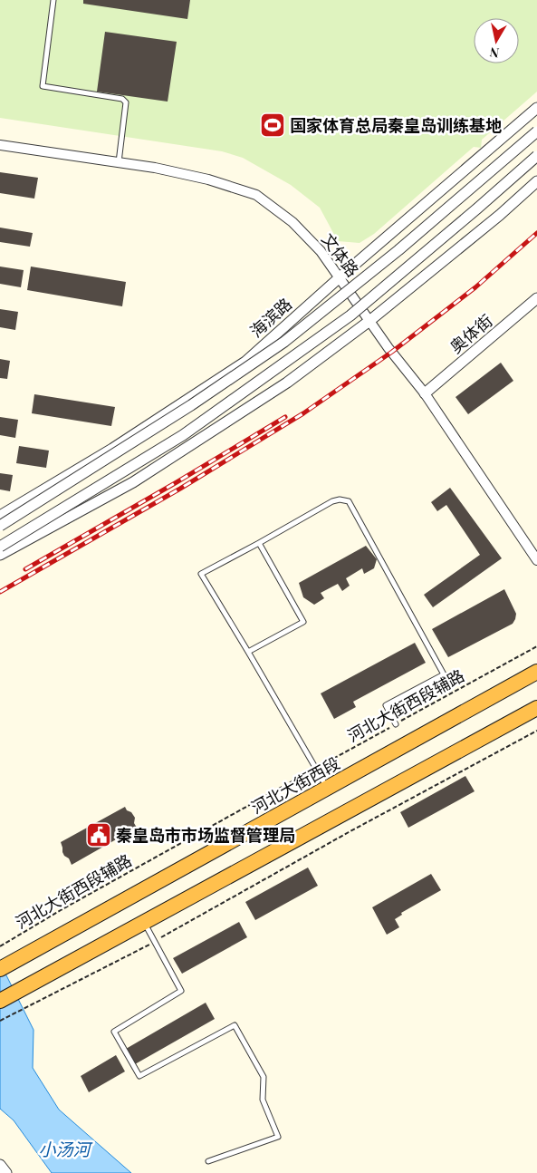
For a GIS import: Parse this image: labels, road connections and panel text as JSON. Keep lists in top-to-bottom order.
{
  "streets": {
    "highway": ["河北大街西段"],
    "street": ["文体路", "海滨路", "奥体街"],
    "path": ["河北大街西段辅路"]
  },
  "crossings": [
    ["文体路", "海滨路"],
    ["文体路", "奥体街"]
  ],
  "water": ["小汤河"],
  "places": {
    "sports": ["国家体育总局秦皇岛训练基地"],
    "public building": ["秦皇岛市市场监督管理局"]
  },
  "north": "bottom"
}
